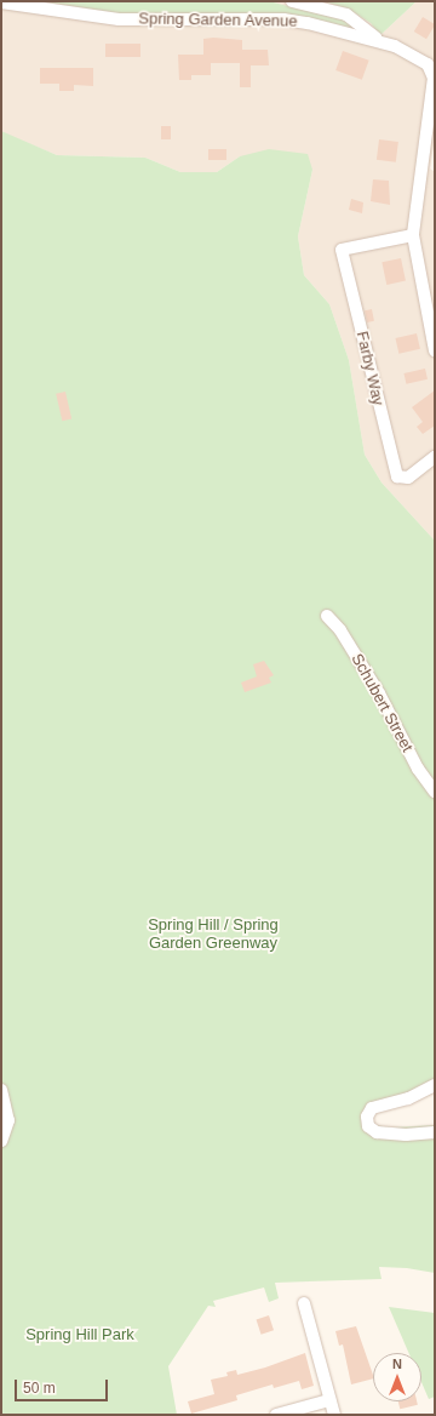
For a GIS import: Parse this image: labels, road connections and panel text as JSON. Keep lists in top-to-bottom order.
{
  "streets": {
    "street": ["Spring Garden Avenue", "Farby Way", "Schubert Street"]
  },
  "crossings": [
    ["Spring Garden Avenue", "Farby Way"]
  ],
  "parks": ["Spring Hill / Spring Garden Greenway", "Spring Hill Park"],
  "scale_bar": "50 m",
  "north": "top"
}
